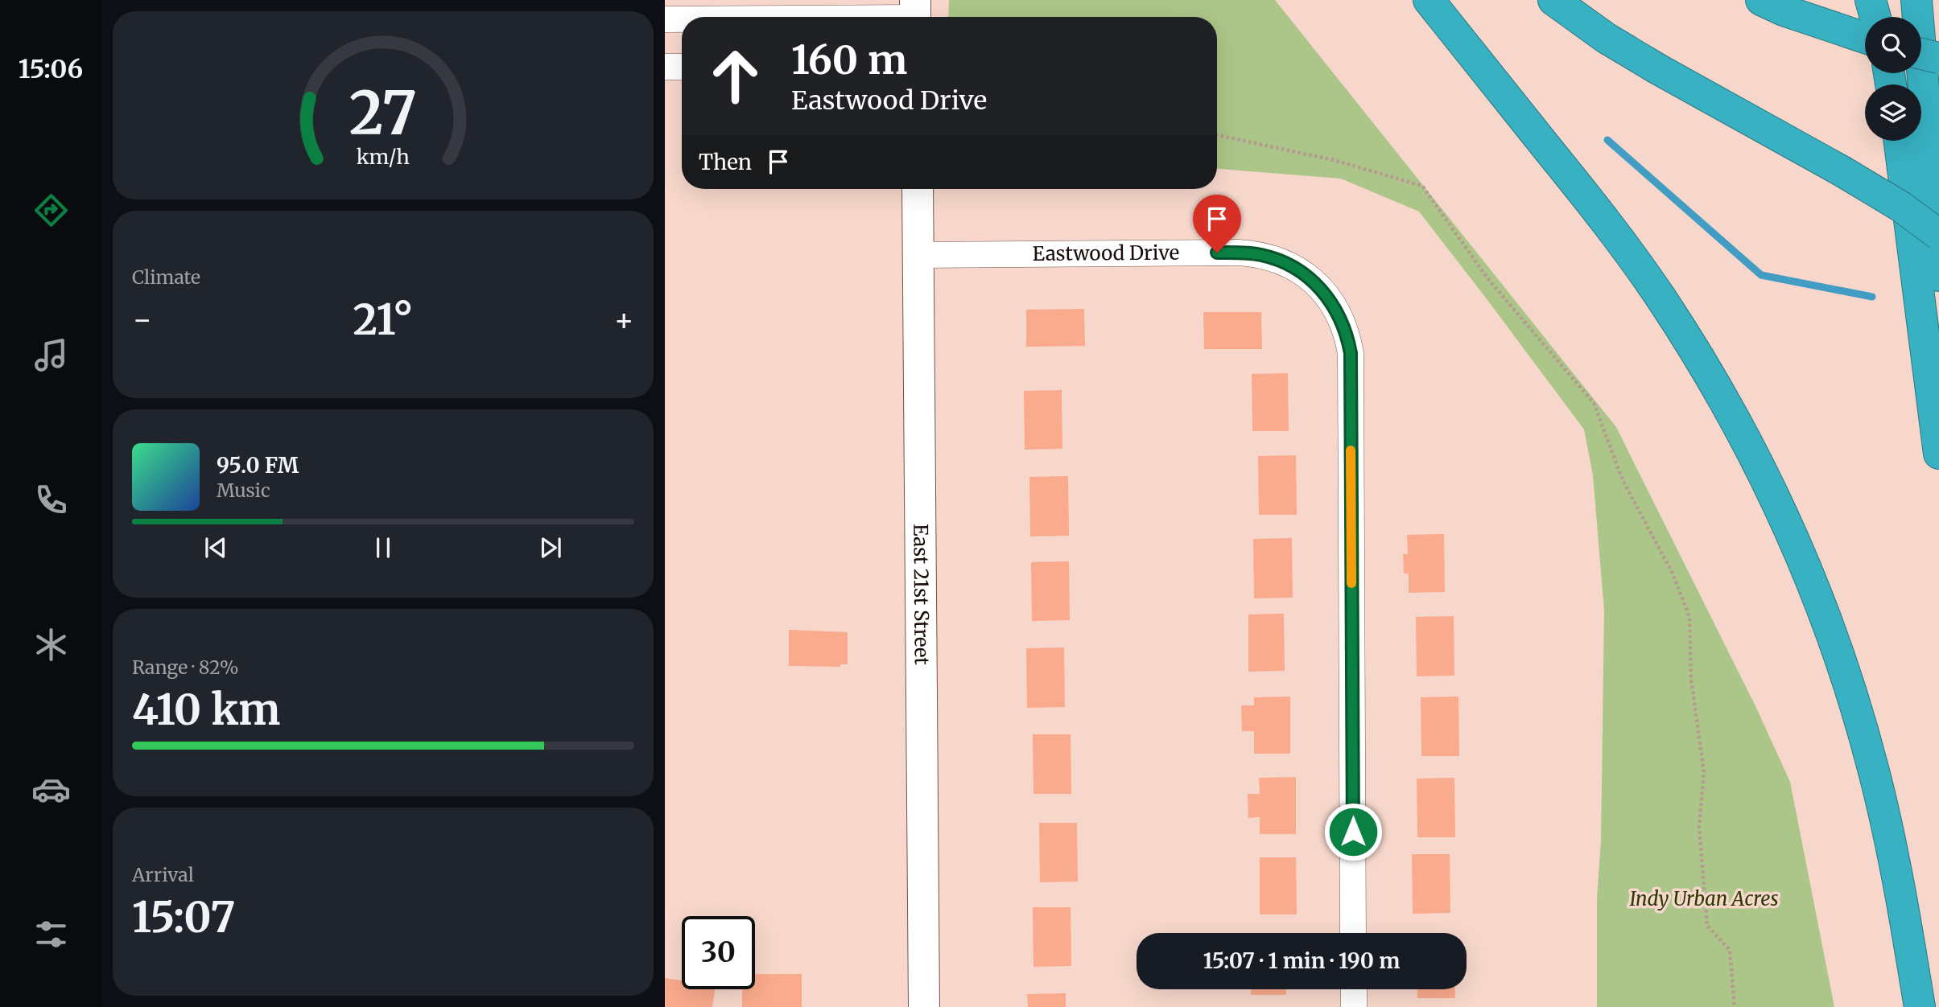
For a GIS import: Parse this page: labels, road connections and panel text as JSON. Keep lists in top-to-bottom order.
{
  "streets": {
    "main road": ["East 21st Street"],
    "street": ["Eastwood Drive"]
  },
  "crossings": [
    ["Eastwood Drive", "East 21st Street"]
  ],
  "parks": ["Indy Urban Acres"],
  "page": {
    "tabs": "15:06",
    "turn": ["160 m", "Eastwood Drive"],
    "then": "Then",
    "tile": [
      "Climate",
      ["Range · 82%", "410 km"],
      ["Arrival", "15:07"]
    ],
    "heat": ["−", "21°", "+"],
    "song": ["95.0 FM", "Music"],
    "limit": "30",
    "trip": "15:07 · 1 min · 190 m",
    "gauge": ["27", "km/h"]
  }
}
